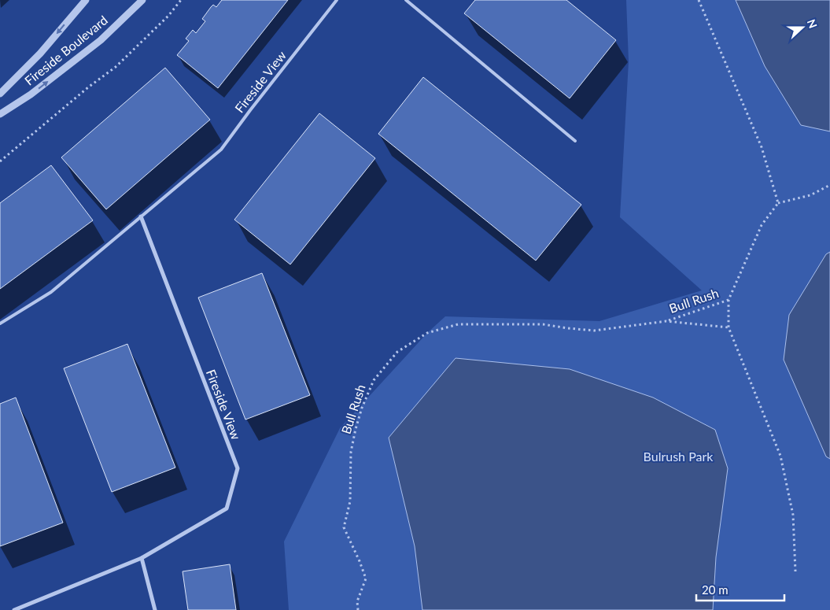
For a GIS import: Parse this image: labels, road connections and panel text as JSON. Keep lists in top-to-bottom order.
{
  "streets": {
    "street": ["Fireside Boulevard", "Fireside View"],
    "path": ["Bull Rush"]
  },
  "parks": ["Bulrush Park"],
  "scale_bar": "20 m",
  "north": "right"
}
